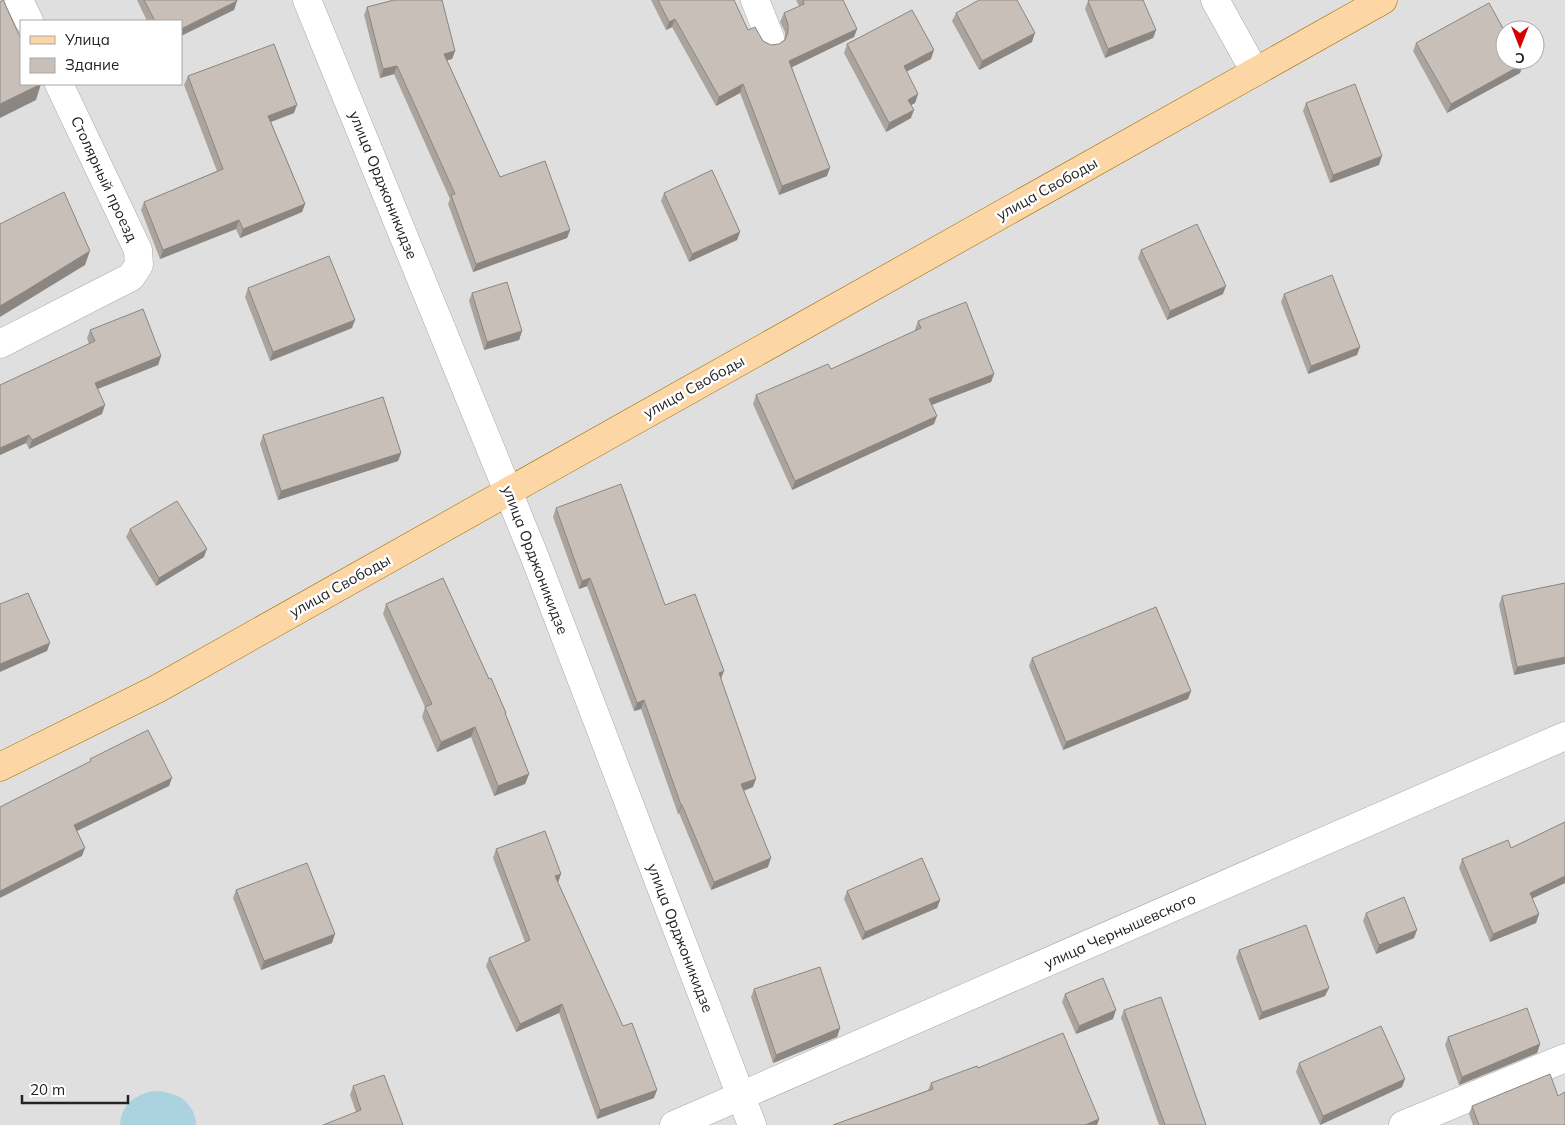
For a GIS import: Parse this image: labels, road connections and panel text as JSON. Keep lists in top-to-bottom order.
{
  "streets": {
    "main road": ["улица Свободы"],
    "street": ["Столярный проезд", "улица Орджоникидзе", "улица Чернышевского"]
  },
  "crossings": [
    ["улица Орджоникидзе", "улица Свободы"],
    ["улица Орджоникидзе", "улица Чернышевского"]
  ],
  "legend": ["Улица", "Здание"],
  "scale_bar": "20 m",
  "north": "bottom"
}
